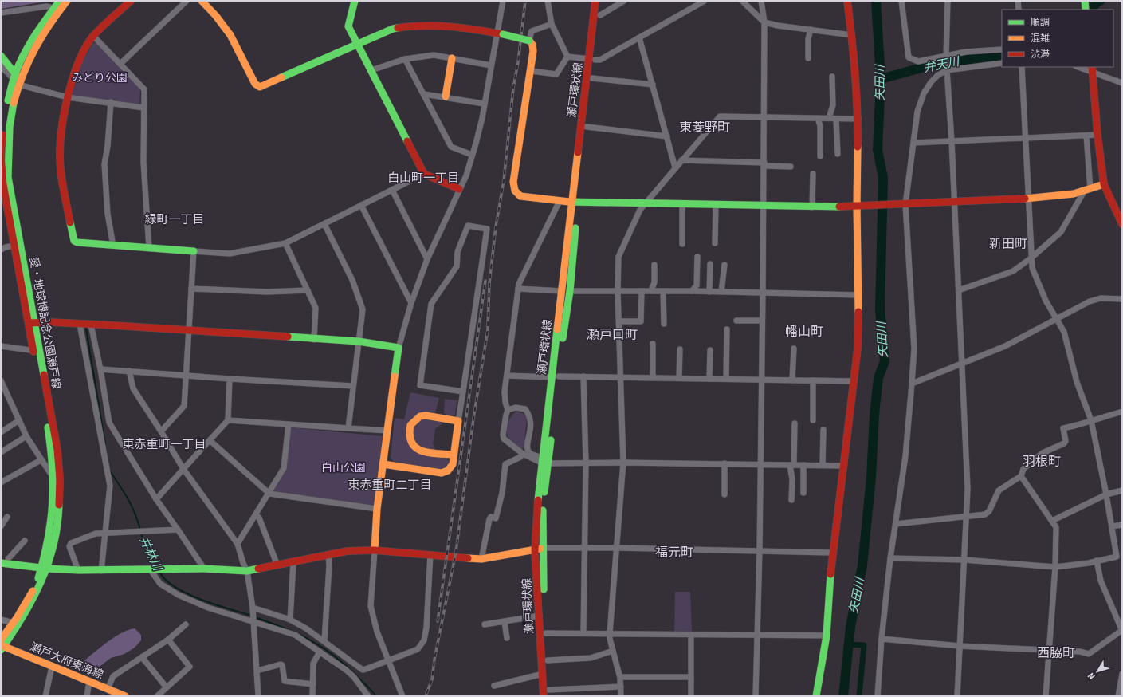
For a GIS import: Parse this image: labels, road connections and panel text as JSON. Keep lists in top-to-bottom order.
{
  "streets": {
    "street": ["瀬戸環状線", "愛・地球博記念公園瀬戸線", "瀬戸大府東海線"]
  },
  "crossings": [
    ["愛・地球博記念公園瀬戸線", "瀬戸大府東海線"]
  ],
  "districts": [
    "東菱野町",
    "白山町一丁目",
    "緑町一丁目",
    "新田町",
    "幡山町",
    "瀬戸口町",
    "東赤重町一丁目",
    "羽根町",
    "東赤重町二丁目",
    "福元町",
    "西脇町"
  ],
  "water": ["弁天川", "矢田川", "井林川"],
  "parks": ["みどり公園", "白山公園"],
  "legend": ["順調", "混雑", "渋滞"],
  "north": "bottom left"
}
